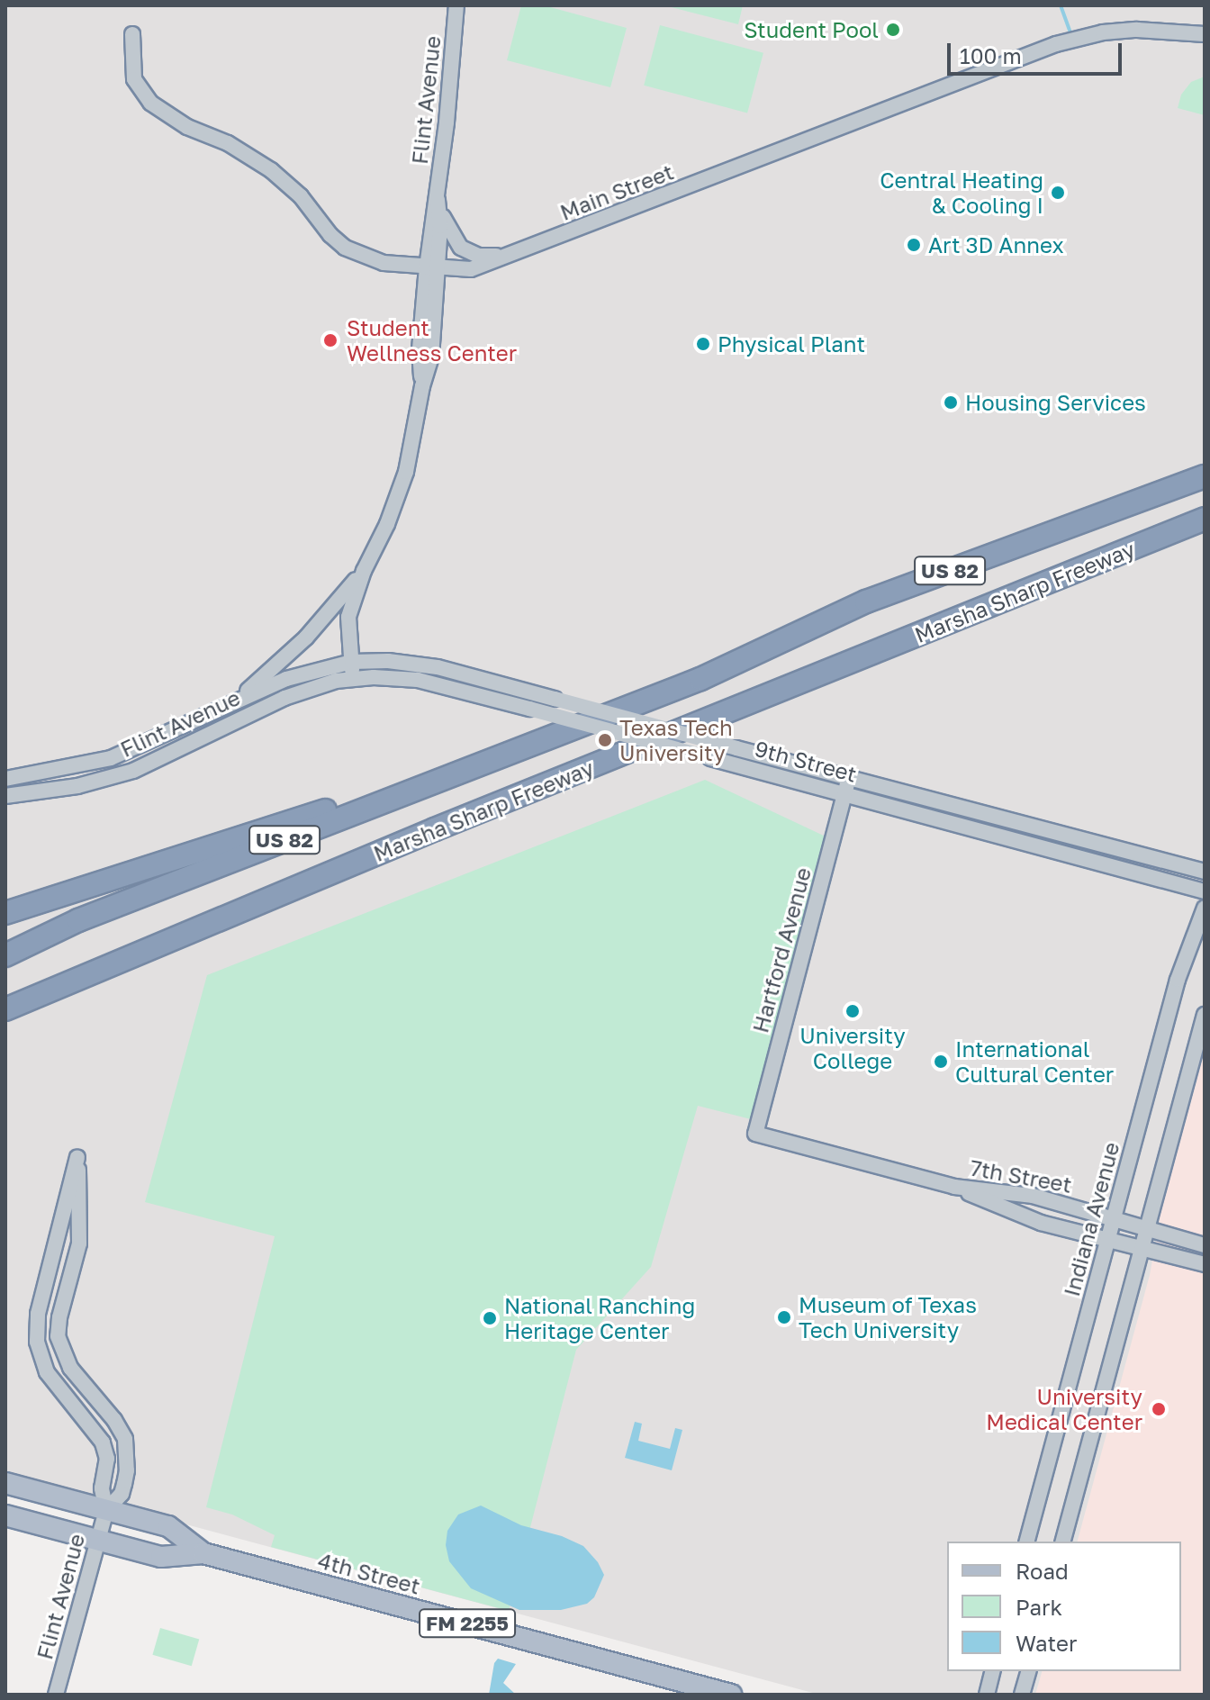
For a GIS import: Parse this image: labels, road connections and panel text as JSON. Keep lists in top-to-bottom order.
{
  "streets": {
    "highway": ["US 82", "Marsha Sharp Freeway"],
    "main road": ["4th Street", "FM 2255"],
    "street": [
      "Flint Avenue",
      "Main Street",
      "9th Street",
      "Hartford Avenue",
      "7th Street",
      "Indiana Avenue"
    ]
  },
  "crossings": [
    ["Flint Avenue", "Main Street"],
    ["Flint Avenue", "9th Street"],
    ["Flint Avenue", "4th Street"],
    ["9th Street", "Hartford Avenue"],
    ["Hartford Avenue", "7th Street"],
    ["7th Street", "Indiana Avenue"]
  ],
  "places": [
    "Student Pool",
    "Central Heating & Cooling I",
    "Art 3D Annex",
    "Student Wellness Center",
    "Physical Plant",
    "Housing Services",
    "Texas Tech University",
    "University College",
    "International Cultural Center",
    "Museum of Texas Tech University",
    "National Ranching Heritage Center",
    "University Medical Center"
  ],
  "legend": ["Road", "Park", "Water"],
  "scale_bar": "100 m"
}
